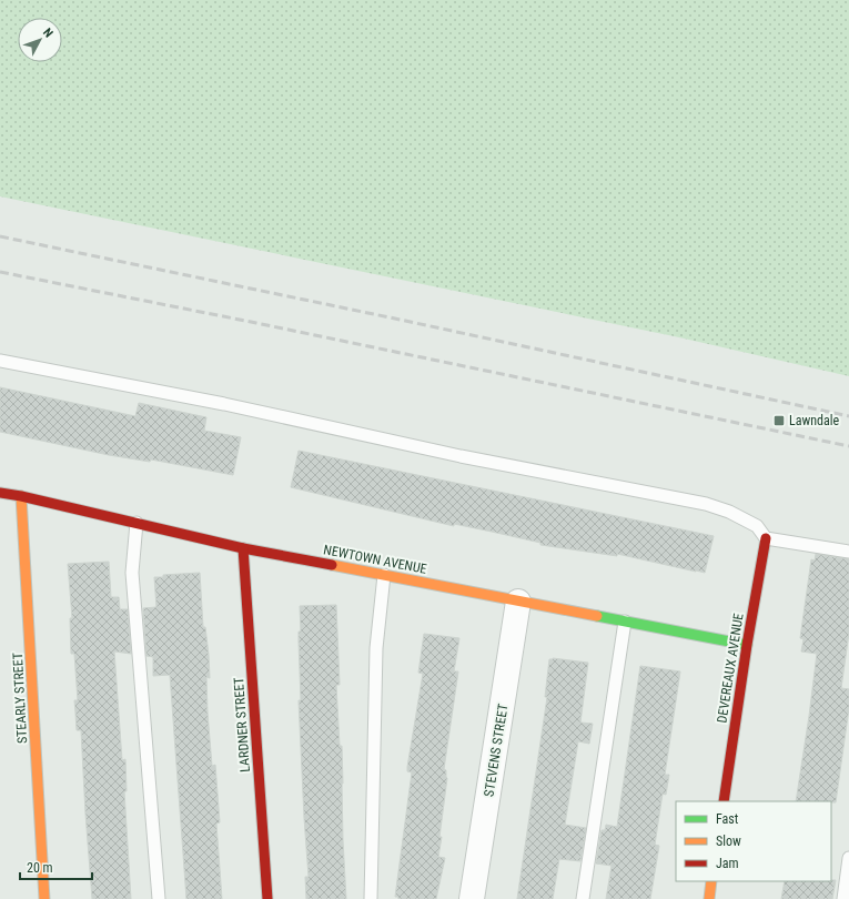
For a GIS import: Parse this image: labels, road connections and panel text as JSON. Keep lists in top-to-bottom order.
{
  "streets": {
    "street": [
      "NEWTOWN AVENUE",
      "DEVEREAUX AVENUE",
      "STEARLY STREET",
      "LARDNER STREET",
      "STEVENS STREET"
    ]
  },
  "crossings": [
    ["NEWTOWN AVENUE", "DEVEREAUX AVENUE"],
    ["NEWTOWN AVENUE", "STEARLY STREET"],
    ["NEWTOWN AVENUE", "LARDNER STREET"],
    ["NEWTOWN AVENUE", "STEVENS STREET"]
  ],
  "places": {
    "transit": ["Lawndale"]
  },
  "legend": ["Fast", "Slow", "Jam"],
  "scale_bar": "20 m",
  "north": "top right"
}
